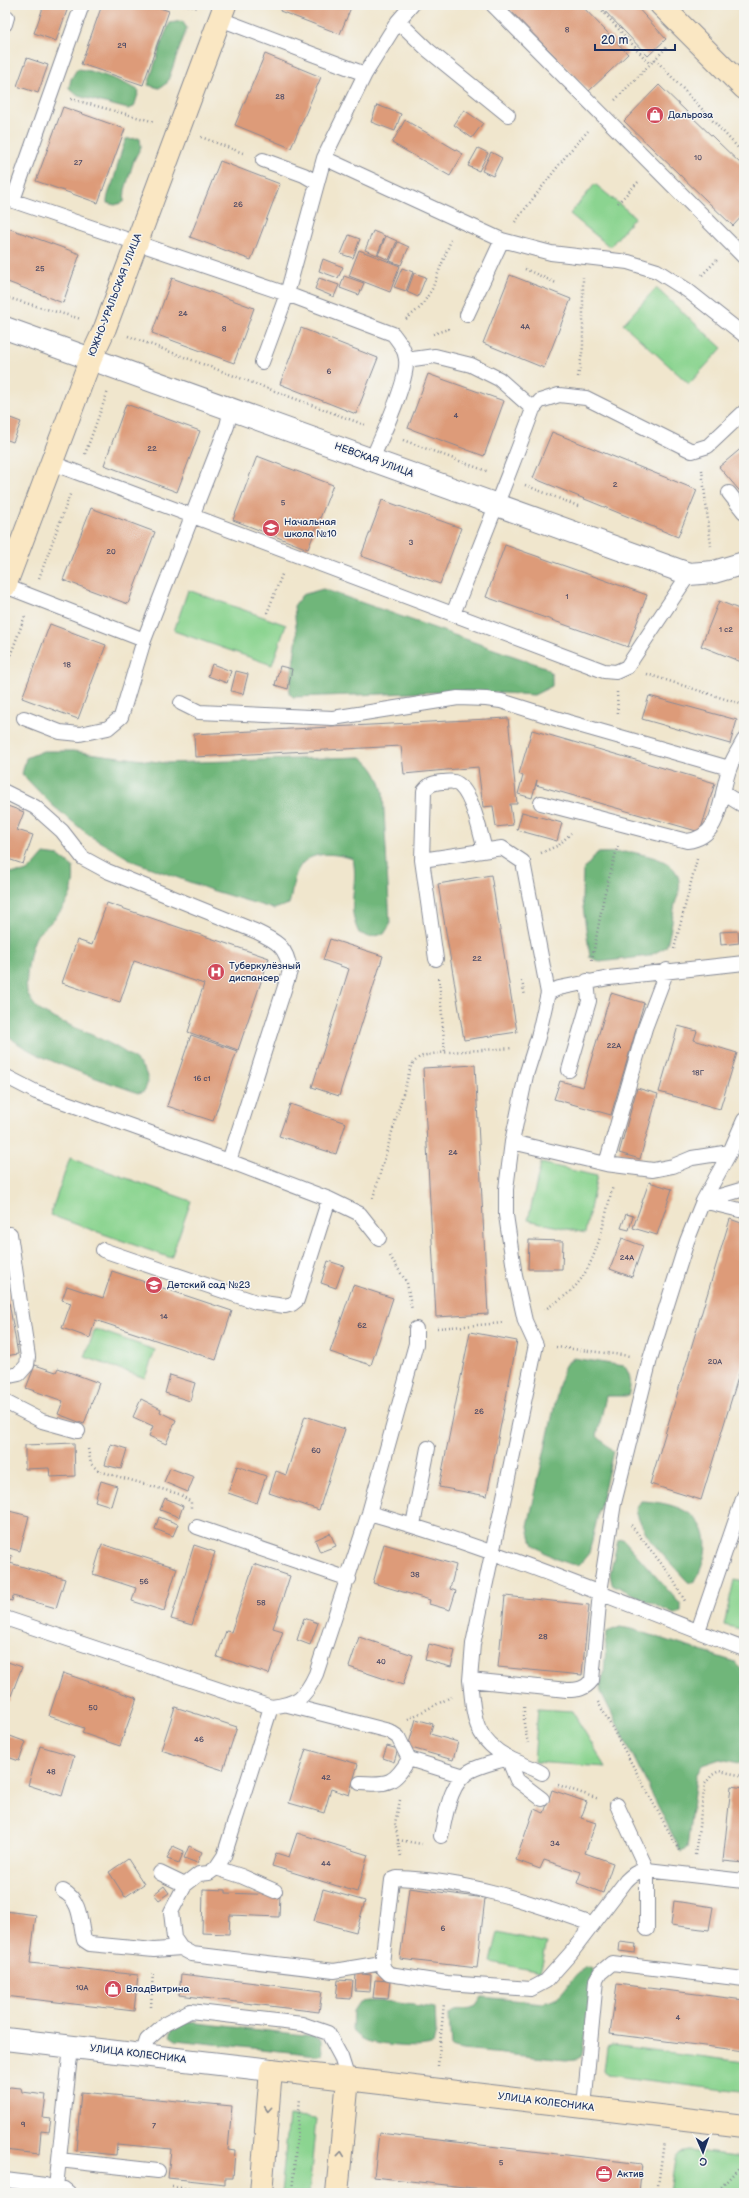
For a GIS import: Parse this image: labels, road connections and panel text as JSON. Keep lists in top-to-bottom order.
{
  "streets": {
    "street": ["ЮЖНО-УРАЛЬСКАЯ УЛИЦА", "НЕВСКАЯ УЛИЦА", "УЛИЦА КОЛЕСНИКА"]
  },
  "crossings": [
    ["ЮЖНО-УРАЛЬСКАЯ УЛИЦА", "НЕВСКАЯ УЛИЦА"]
  ],
  "places": {
    "shop": ["Дальроза", "ВладВитрина"],
    "school or university": ["Начальная школа №10", "Детский сад №23"],
    "hospital": ["Туберкулёзный диспансер"],
    "office": ["Актив"]
  },
  "house_numbers": [
    "8",
    "29",
    "28",
    "10",
    "27",
    "26",
    "25",
    "24",
    "4А",
    "8",
    "6",
    "4",
    "22",
    "2",
    "5",
    "3",
    "20",
    "1",
    "1 с2",
    "18",
    "22",
    "22А",
    "18Г",
    "16 с1",
    "24",
    "24А",
    "14",
    "62",
    "20А",
    "26",
    "60",
    "38",
    "56",
    "58",
    "28",
    "40",
    "50",
    "46",
    "48",
    "42",
    "34",
    "44",
    "6",
    "10А",
    "4",
    "9",
    "7",
    "5"
  ],
  "scale_bar": "20 m",
  "north": "bottom"
}
